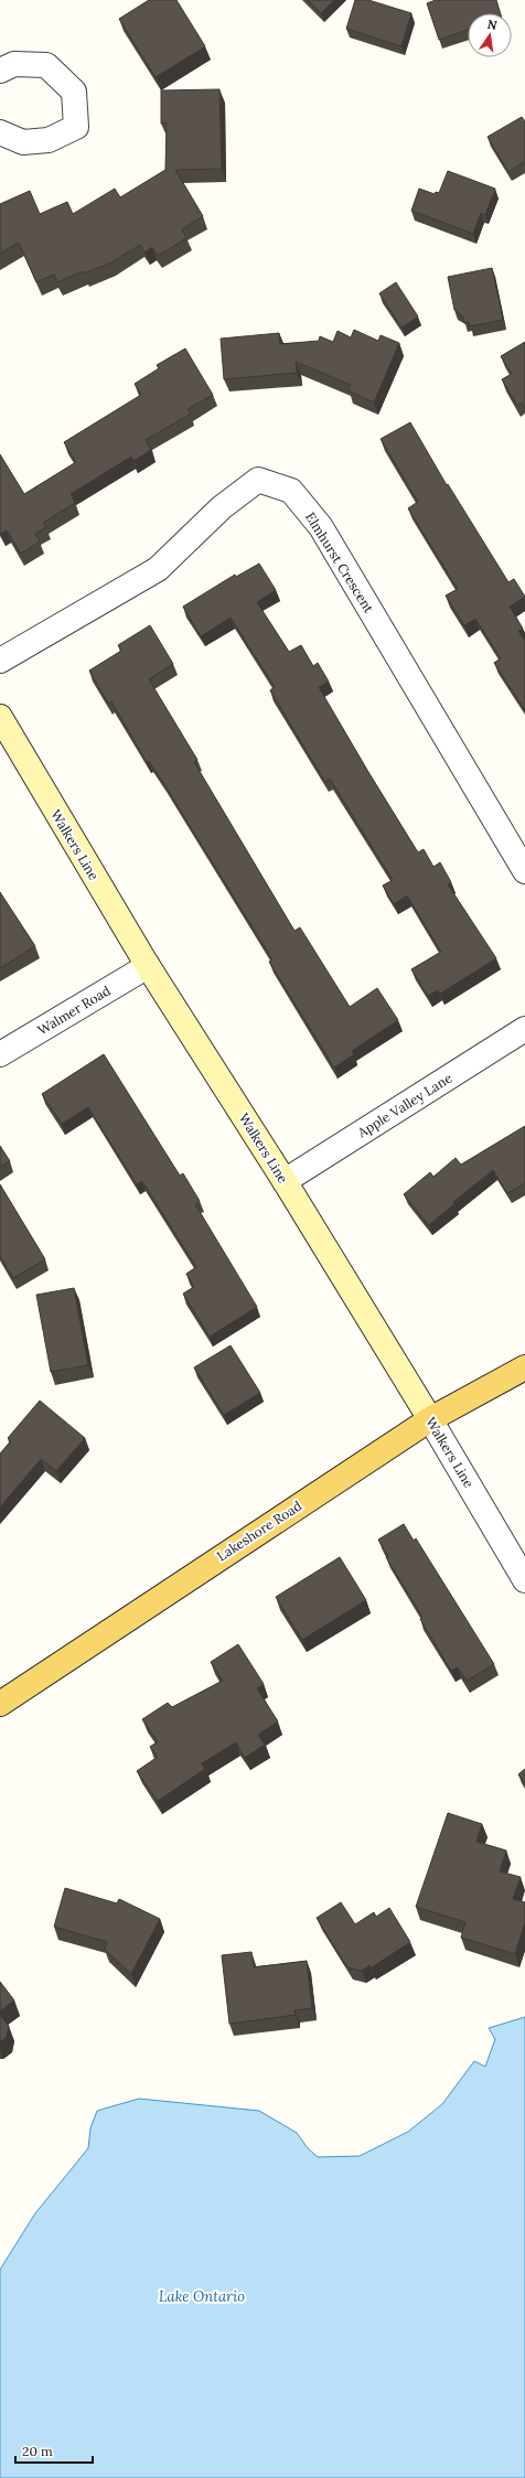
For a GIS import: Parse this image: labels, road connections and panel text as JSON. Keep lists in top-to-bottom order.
{
  "streets": {
    "main road": ["Walkers Line", "Lakeshore Road"],
    "street": ["Elmhurst Crescent", "Walmer Road", "Apple Valley Lane"]
  },
  "crossings": [
    ["Walkers Line", "Walmer Road"],
    ["Walkers Line", "Apple Valley Lane"],
    ["Walkers Line", "Lakeshore Road"]
  ],
  "water": ["Lake Ontario"],
  "scale_bar": "20 m",
  "north": "top"
}
